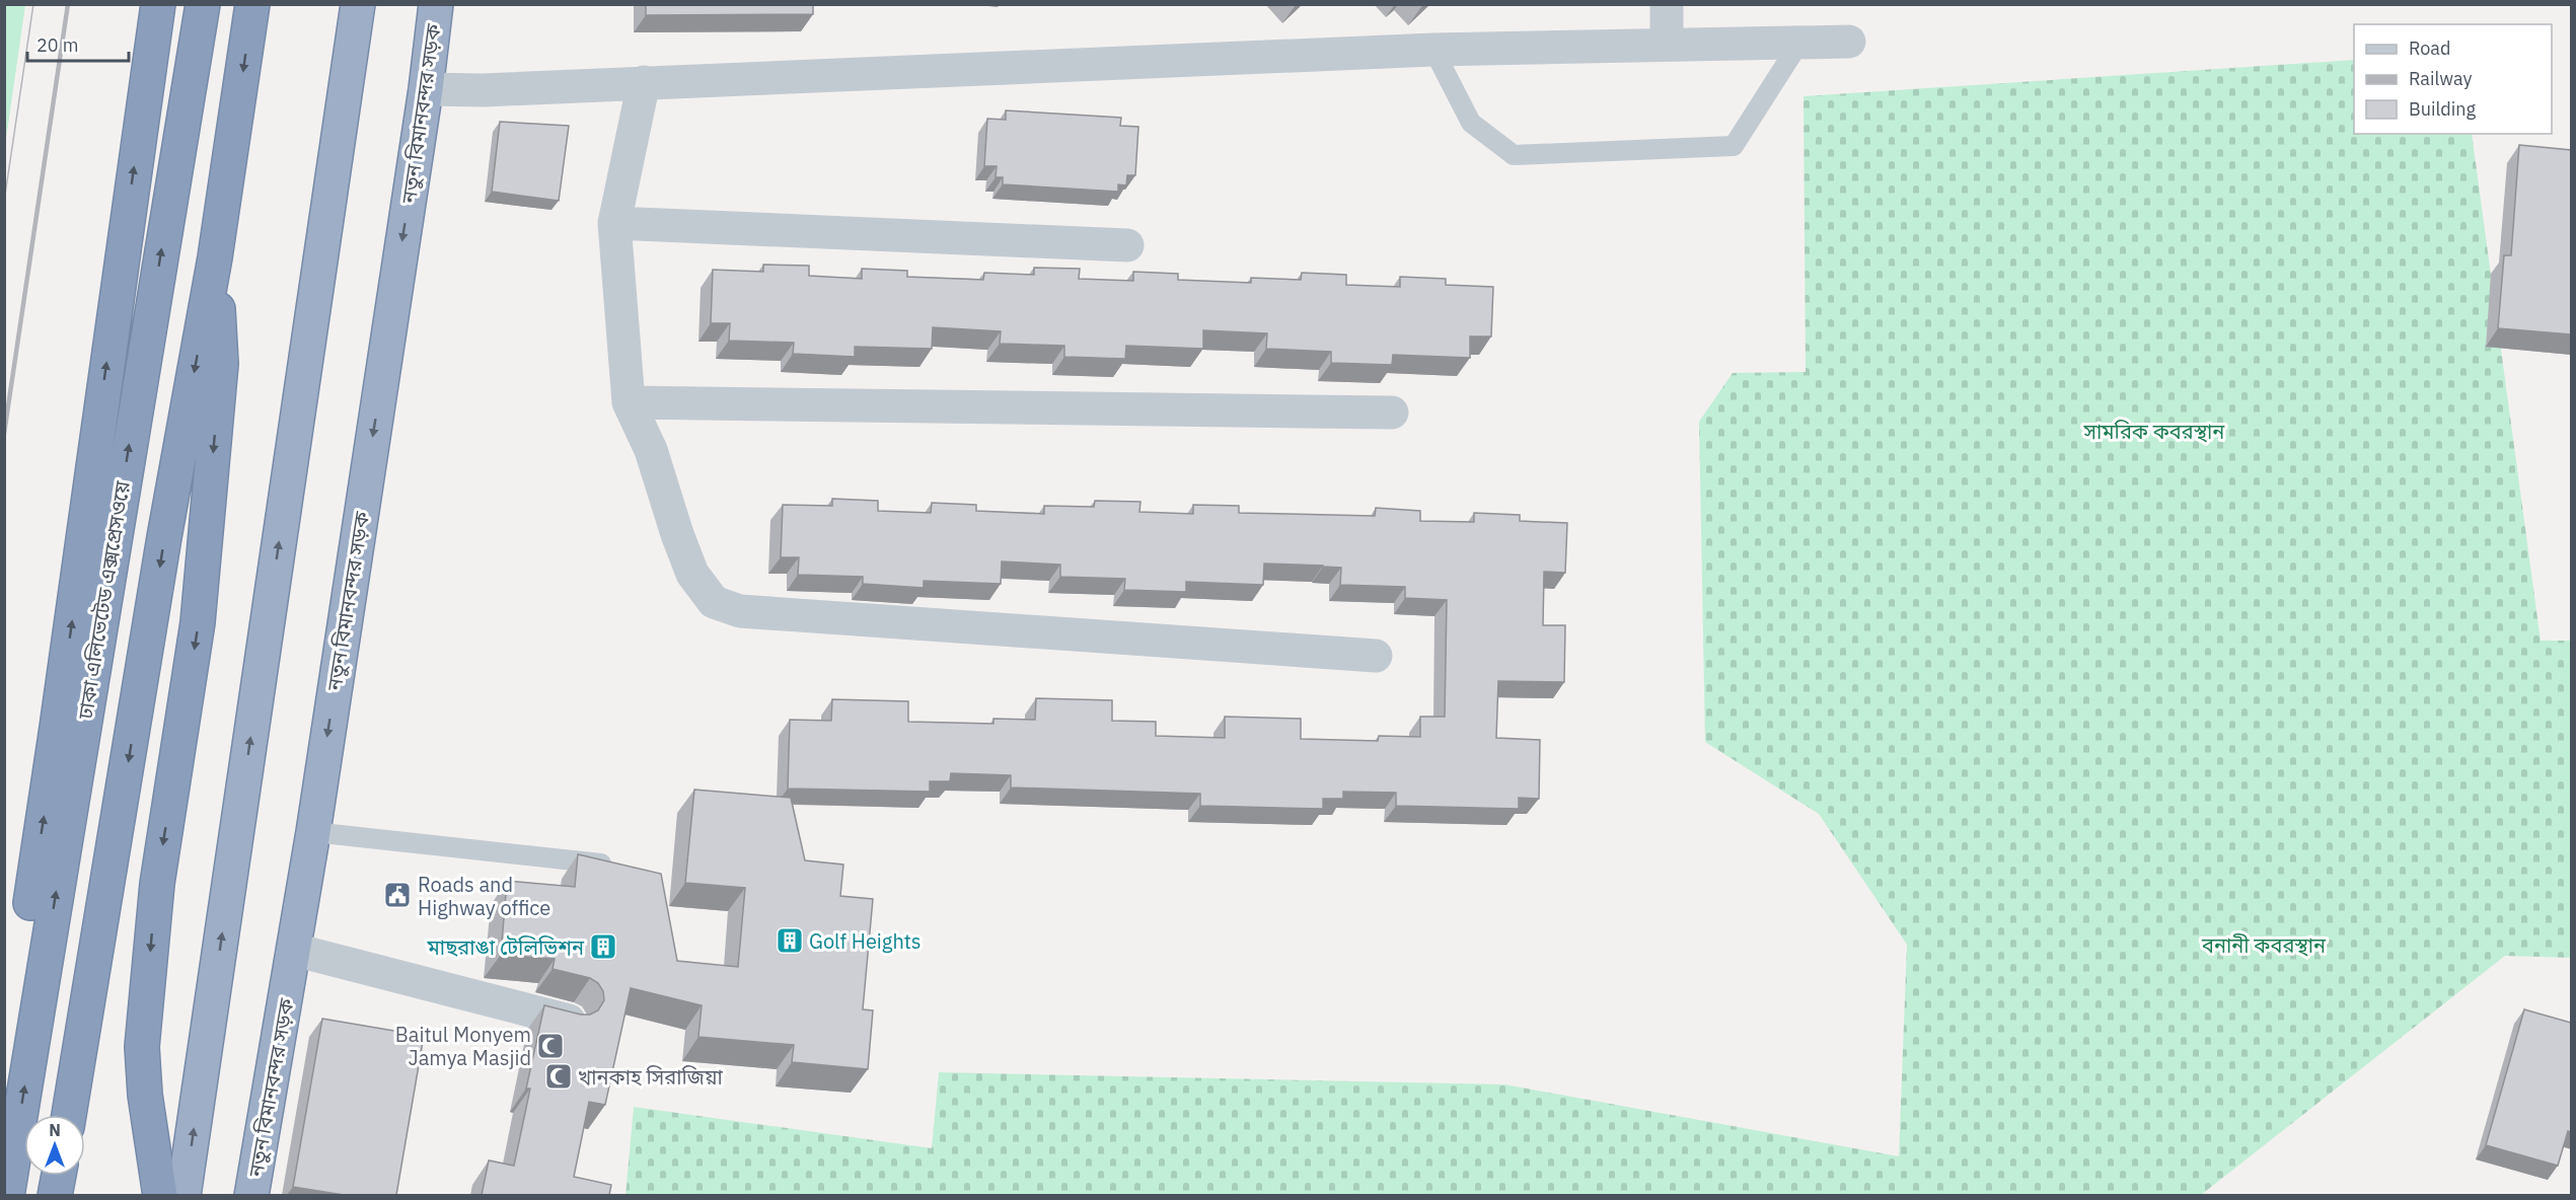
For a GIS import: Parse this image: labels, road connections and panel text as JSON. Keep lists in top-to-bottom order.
{
  "streets": {
    "highway": ["নতুন বিমানবন্দর সড়ক", "ঢাকা এলিভেটেড এক্সপ্রেসওয়ে"]
  },
  "parks": ["সামরিক কবরস্থান", "বনানী কবরস্থান"],
  "places": {
    "public building": ["Roads and Highway office"],
    "building": ["Golf Heights", "মাছরাঙা টেলিভিশন"],
    "mosque": ["Baitul Monyem Jamya Masjid", "খানকাহ সিরাজিয়া"]
  },
  "legend": ["Road", "Railway", "Building"],
  "scale_bar": "20 m",
  "north": "top"
}
